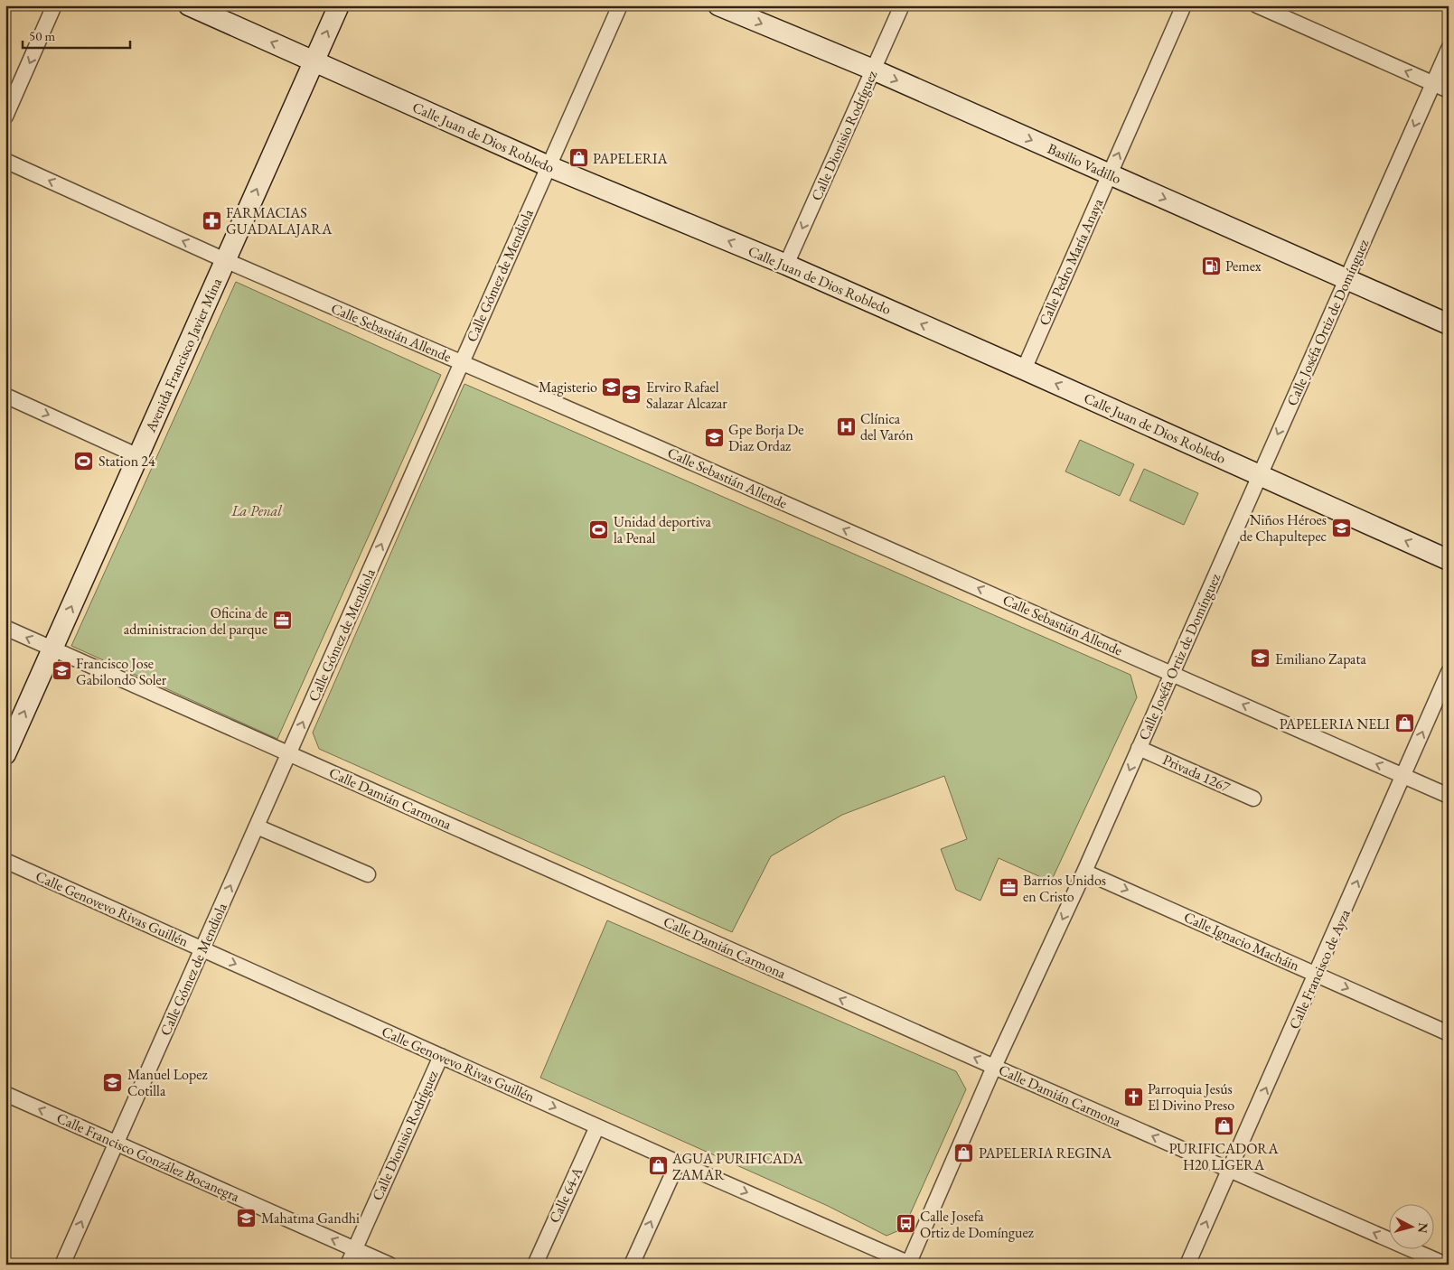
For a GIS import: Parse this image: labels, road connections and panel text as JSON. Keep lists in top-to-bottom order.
{
  "streets": {
    "street": [
      "Calle Dionisio Rodríguez",
      "Calle Juan de Dios Robledo",
      "Basilio Vadillo",
      "Calle Pedro María Anaya",
      "Calle Gómez de Mendiola",
      "Calle Joséfa Ortiz de Domínguez",
      "Calle Sebastián Allende",
      "Avenida Francisco Javier Mina",
      "Privada 1267",
      "Calle Damián Carmona",
      "Calle Genovevo Rivas Guillén",
      "Calle Ignacio Macháin",
      "Calle Francisco de Ayza",
      "Calle Francisco González Bocanegra",
      "Calle 64-A"
    ]
  },
  "crossings": [
    ["Calle Dionisio Rodríguez", "Calle Juan de Dios Robledo"],
    ["Calle Dionisio Rodríguez", "Basilio Vadillo"],
    ["Calle Dionisio Rodríguez", "Calle Genovevo Rivas Guillén"],
    ["Calle Dionisio Rodríguez", "Calle Francisco González Bocanegra"],
    ["Calle Juan de Dios Robledo", "Calle Pedro María Anaya"],
    ["Calle Juan de Dios Robledo", "Calle Gómez de Mendiola"],
    ["Calle Juan de Dios Robledo", "Calle Joséfa Ortiz de Domínguez"],
    ["Calle Juan de Dios Robledo", "Avenida Francisco Javier Mina"],
    ["Basilio Vadillo", "Calle Pedro María Anaya"],
    ["Basilio Vadillo", "Calle Joséfa Ortiz de Domínguez"],
    ["Calle Gómez de Mendiola", "Calle Sebastián Allende"],
    ["Calle Gómez de Mendiola", "Calle Damián Carmona"],
    ["Calle Gómez de Mendiola", "Calle Genovevo Rivas Guillén"],
    ["Calle Gómez de Mendiola", "Calle Francisco González Bocanegra"],
    ["Calle Joséfa Ortiz de Domínguez", "Calle Sebastián Allende"],
    ["Calle Joséfa Ortiz de Domínguez", "Privada 1267"],
    ["Calle Joséfa Ortiz de Domínguez", "Calle Damián Carmona"],
    ["Calle Joséfa Ortiz de Domínguez", "Calle Genovevo Rivas Guillén"],
    ["Calle Joséfa Ortiz de Domínguez", "Calle Ignacio Macháin"],
    ["Calle Sebastián Allende", "Avenida Francisco Javier Mina"],
    ["Calle Sebastián Allende", "Calle Francisco de Ayza"],
    ["Avenida Francisco Javier Mina", "Calle Damián Carmona"],
    ["Calle Damián Carmona", "Calle Francisco de Ayza"],
    ["Calle Genovevo Rivas Guillén", "Calle 64-A"],
    ["Calle Ignacio Macháin", "Calle Francisco de Ayza"]
  ],
  "one_way": [
    "Calle Dionisio Rodríguez",
    "Calle Juan de Dios Robledo",
    "Basilio Vadillo",
    "Calle Pedro María Anaya",
    "Calle Gómez de Mendiola",
    "Calle Joséfa Ortiz de Domínguez",
    "Calle Sebastián Allende",
    "Avenida Francisco Javier Mina",
    "Calle Damián Carmona",
    "Calle Genovevo Rivas Guillén",
    "Calle Ignacio Macháin",
    "Calle Francisco de Ayza",
    "Calle Francisco González Bocanegra"
  ],
  "parks": ["La Penal"],
  "places": {
    "shop": [
      "PAPELERIA",
      "PAPELERIA NELI",
      "PURIFICADORA H20 LIGERA",
      "PAPELERIA REGINA",
      "AGUA PURIFICADA ZAMAR"
    ],
    "pharmacy": ["FARMACIAS GUADALAJARA"],
    "fuel station": ["Pemex"],
    "school or university": [
      "Magisterio",
      "Erviro Rafael Salazar Alcazar",
      "Gpe Borja De Diaz Ordaz",
      "Niños Héroes de Chapultepec",
      "Emiliano Zapata",
      "Francisco Jose Gabilondo Soler",
      "Manuel Lopez Cotilla",
      "Mahatma Gandhi"
    ],
    "hospital": ["Clínica del Varón"],
    "sports": ["Station 24", "Unidad deportiva la Penal"],
    "office": ["Oficina de administracion del parque", "Barrios Unidos en Cristo"],
    "church": ["Parroquia Jesús El Divino Preso"],
    "bus stop": ["Calle Josefa Ortiz de Domínguez"]
  },
  "scale_bar": "50 m",
  "north": "right"
}
